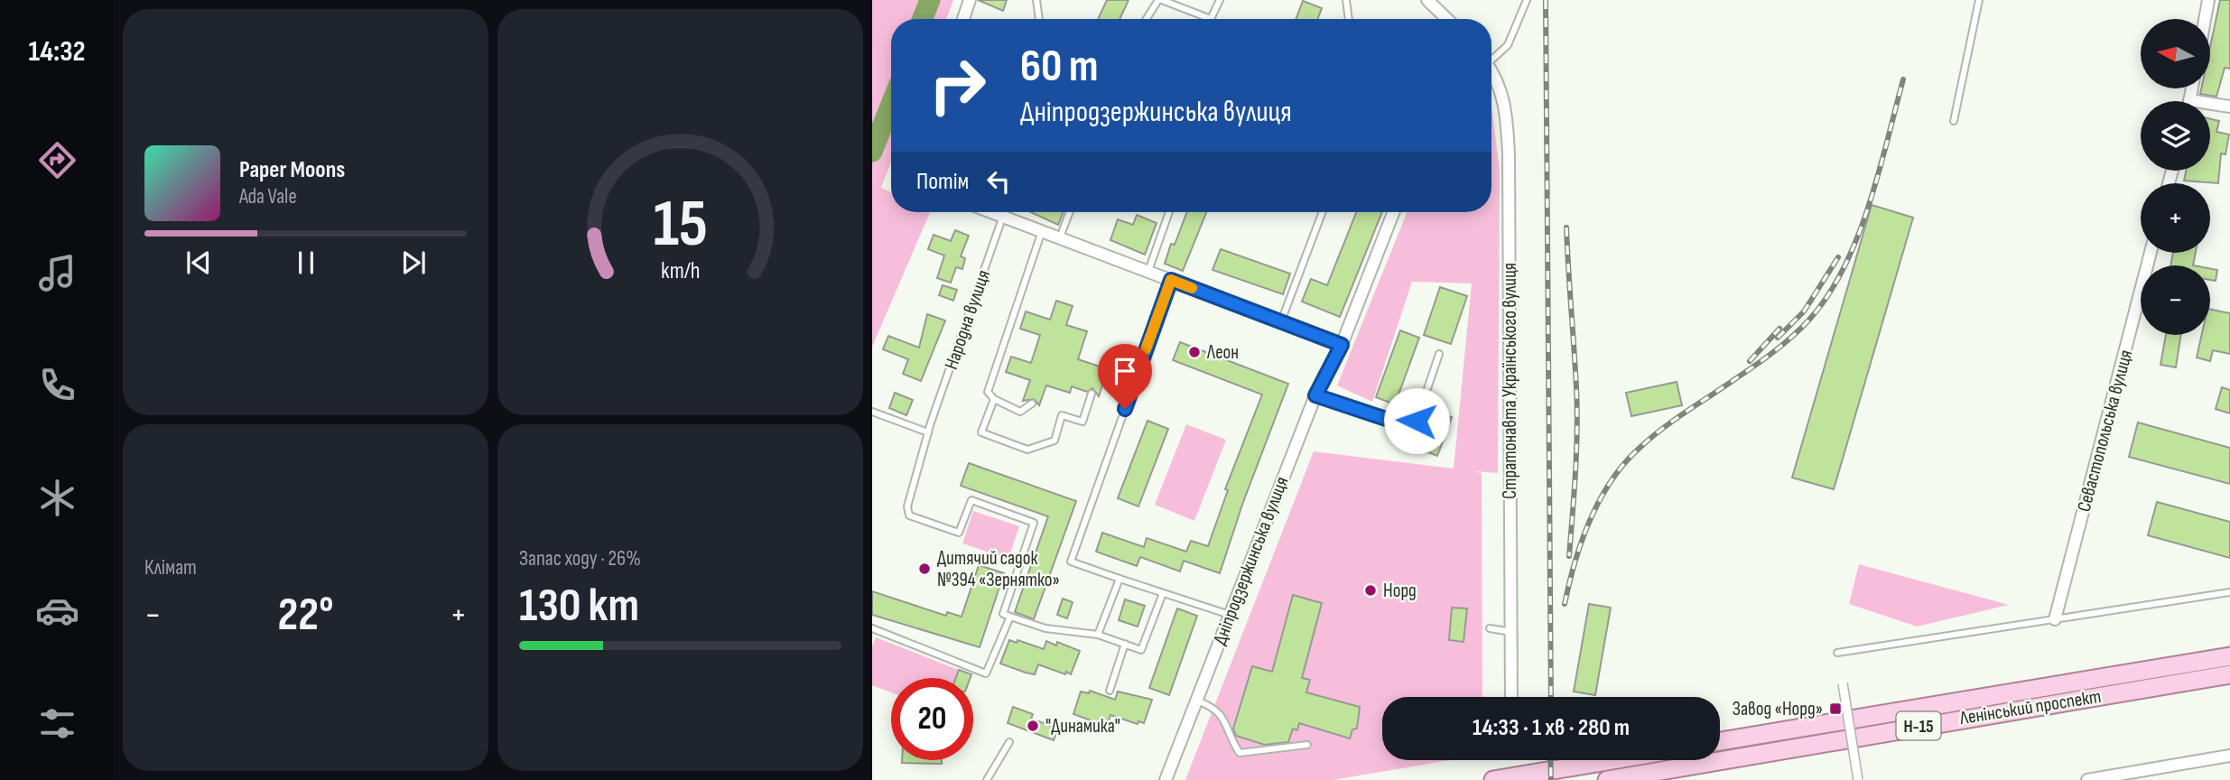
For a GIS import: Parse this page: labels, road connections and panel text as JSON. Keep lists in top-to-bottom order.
{
  "streets": {
    "main road": ["Ленінський проспект", "Н-15"],
    "street": ["Стратонавта Українського вулиця", "Севастопольська вулиця", "Дніпродзержинська вулиця"],
    "lane": ["Народна вулиця"]
  },
  "places": {
    "other": [
      "Леон",
      "Дитячий садок №394 «Зернятко»",
      "Норд",
      "\"Динамика\""
    ],
    "transit": ["Завод «Норд»"]
  },
  "north": "left",
  "page": {
    "tabs": "14:32",
    "map_buttons": ["+", "−"],
    "turn": ["60 m", "Дніпродзержинська вулиця"],
    "song": ["Paper Moons", "Ada Vale"],
    "then": "Потім",
    "tile": [
      "Клімат",
      ["Запас ходу · 26%", "130 km"]
    ],
    "heat": ["−", "22°", "+"],
    "limit": "20",
    "trip": "14:33 · 1 хв · 280 m",
    "gauge": ["15", "km/h"]
  }
}
